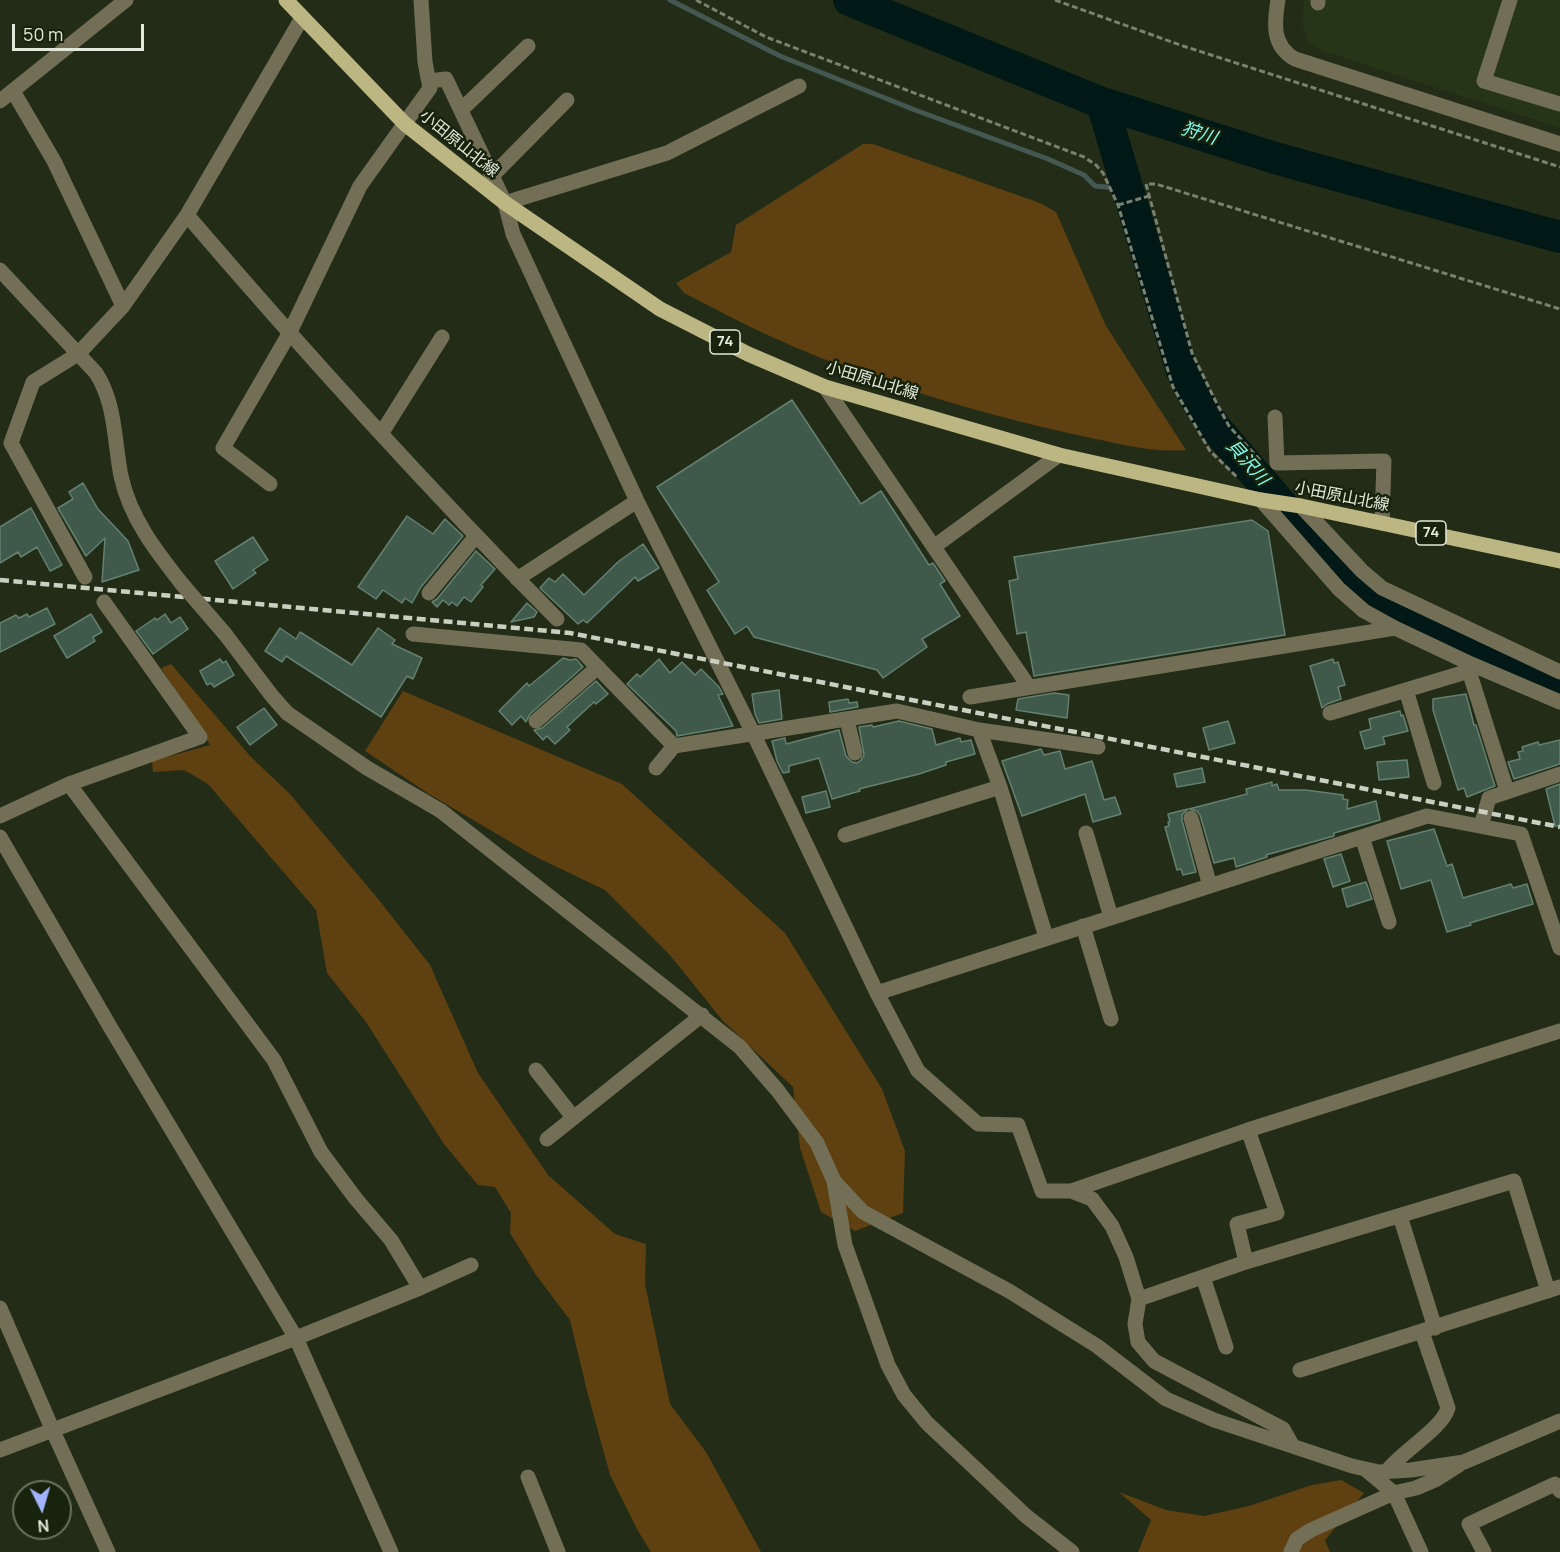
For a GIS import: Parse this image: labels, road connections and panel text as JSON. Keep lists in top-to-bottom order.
{
  "streets": {
    "main road": ["小田原山北線", "74"]
  },
  "water": ["狩川", "貝沢川"],
  "scale_bar": "50 m",
  "north": "bottom"
}
